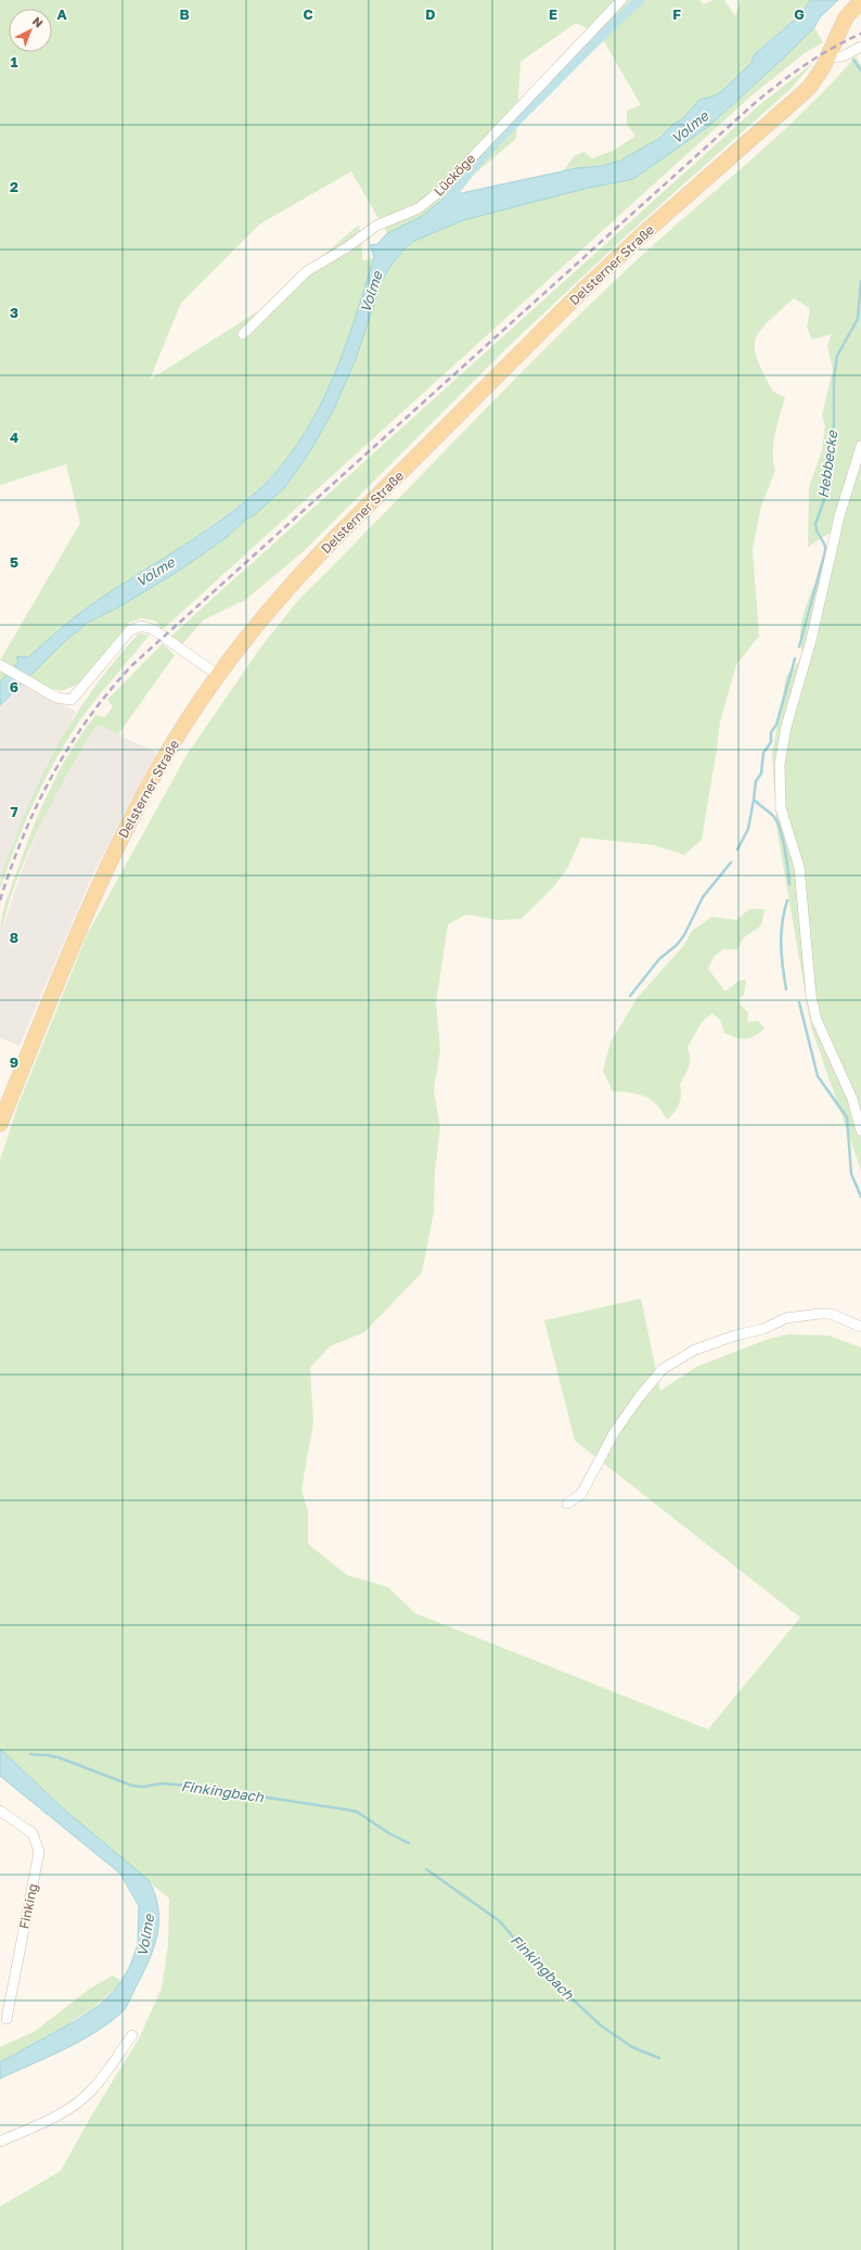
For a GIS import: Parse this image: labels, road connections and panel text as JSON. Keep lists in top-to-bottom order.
{
  "streets": {
    "main road": ["Delsterner Straße"],
    "street": ["Lücköge", "Finking"]
  },
  "water": ["Volme", "Hebbecke", "Finkingbach"],
  "north": "top right",
  "grid": {
    "columns": [
      "A",
      "B",
      "C",
      "D",
      "E",
      "F",
      "G"
    ],
    "rows": [
      "1",
      "2",
      "3",
      "4",
      "5",
      "6",
      "7",
      "8",
      "9"
    ]
  }
}
